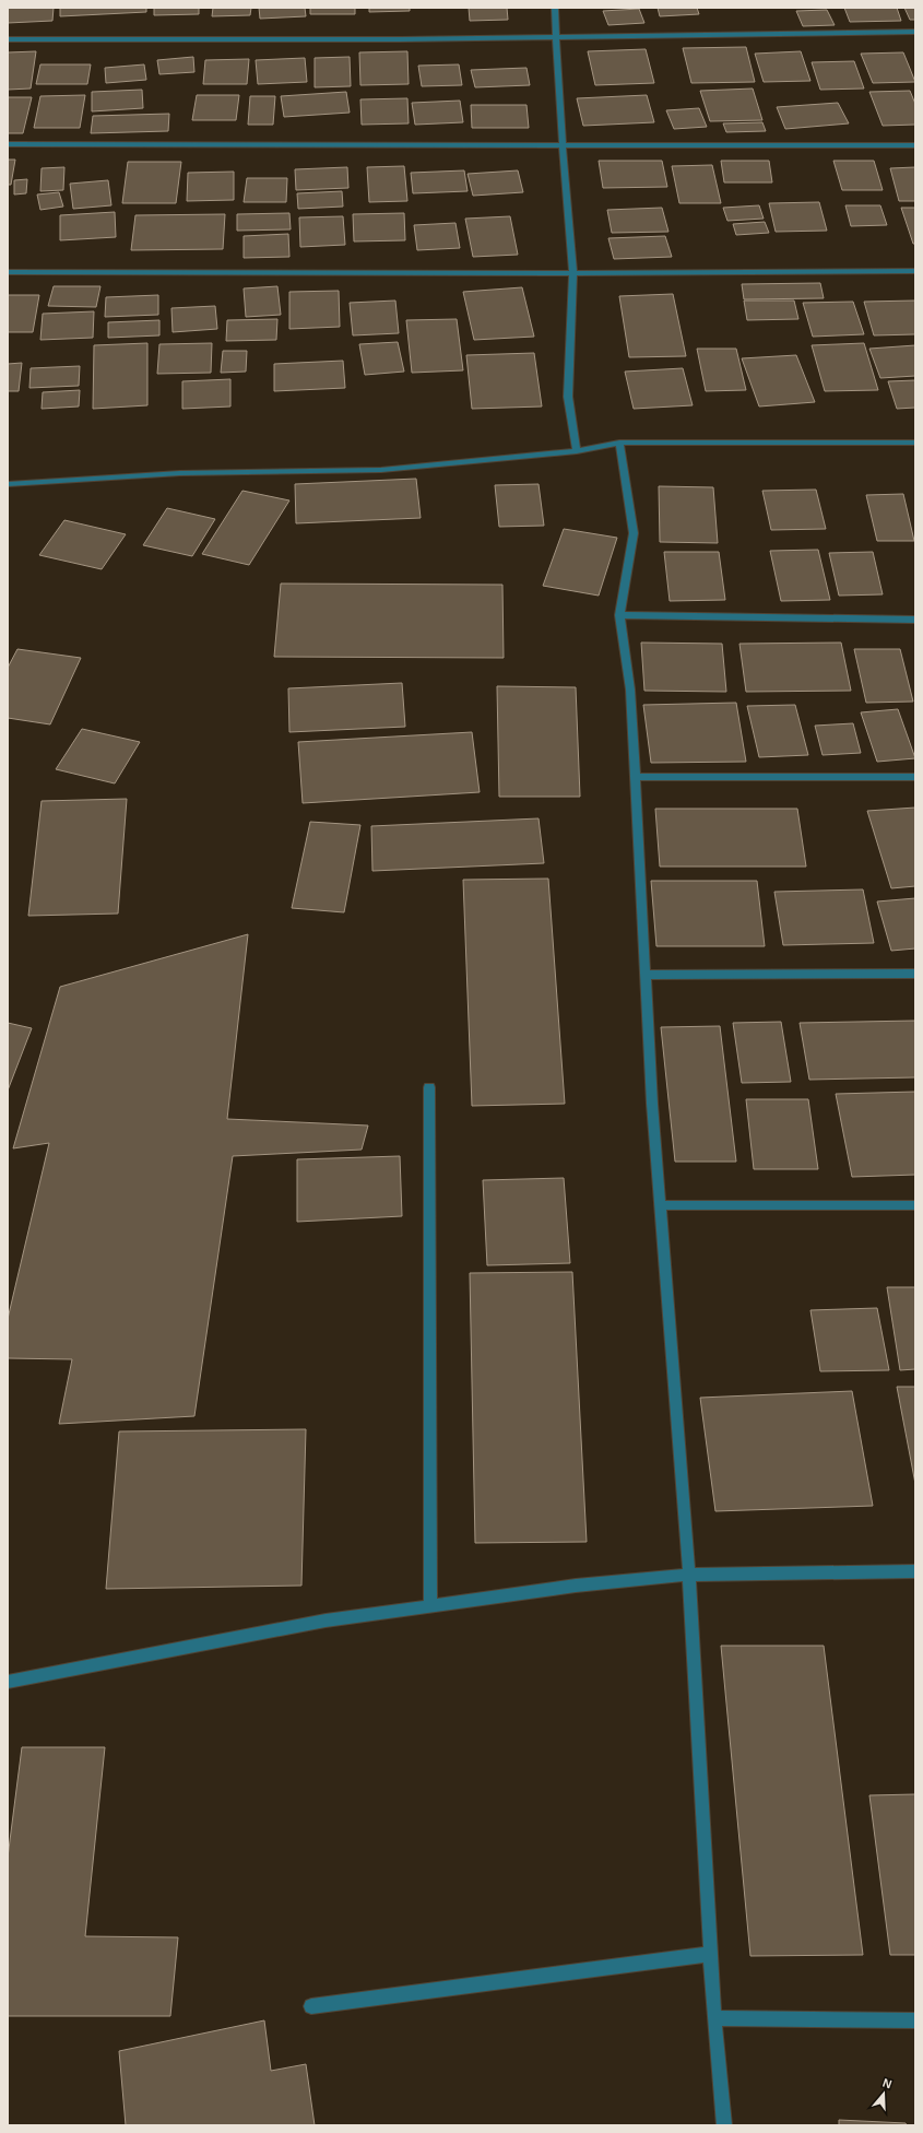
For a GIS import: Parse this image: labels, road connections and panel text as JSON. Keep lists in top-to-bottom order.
{
  "north": "top"
}
